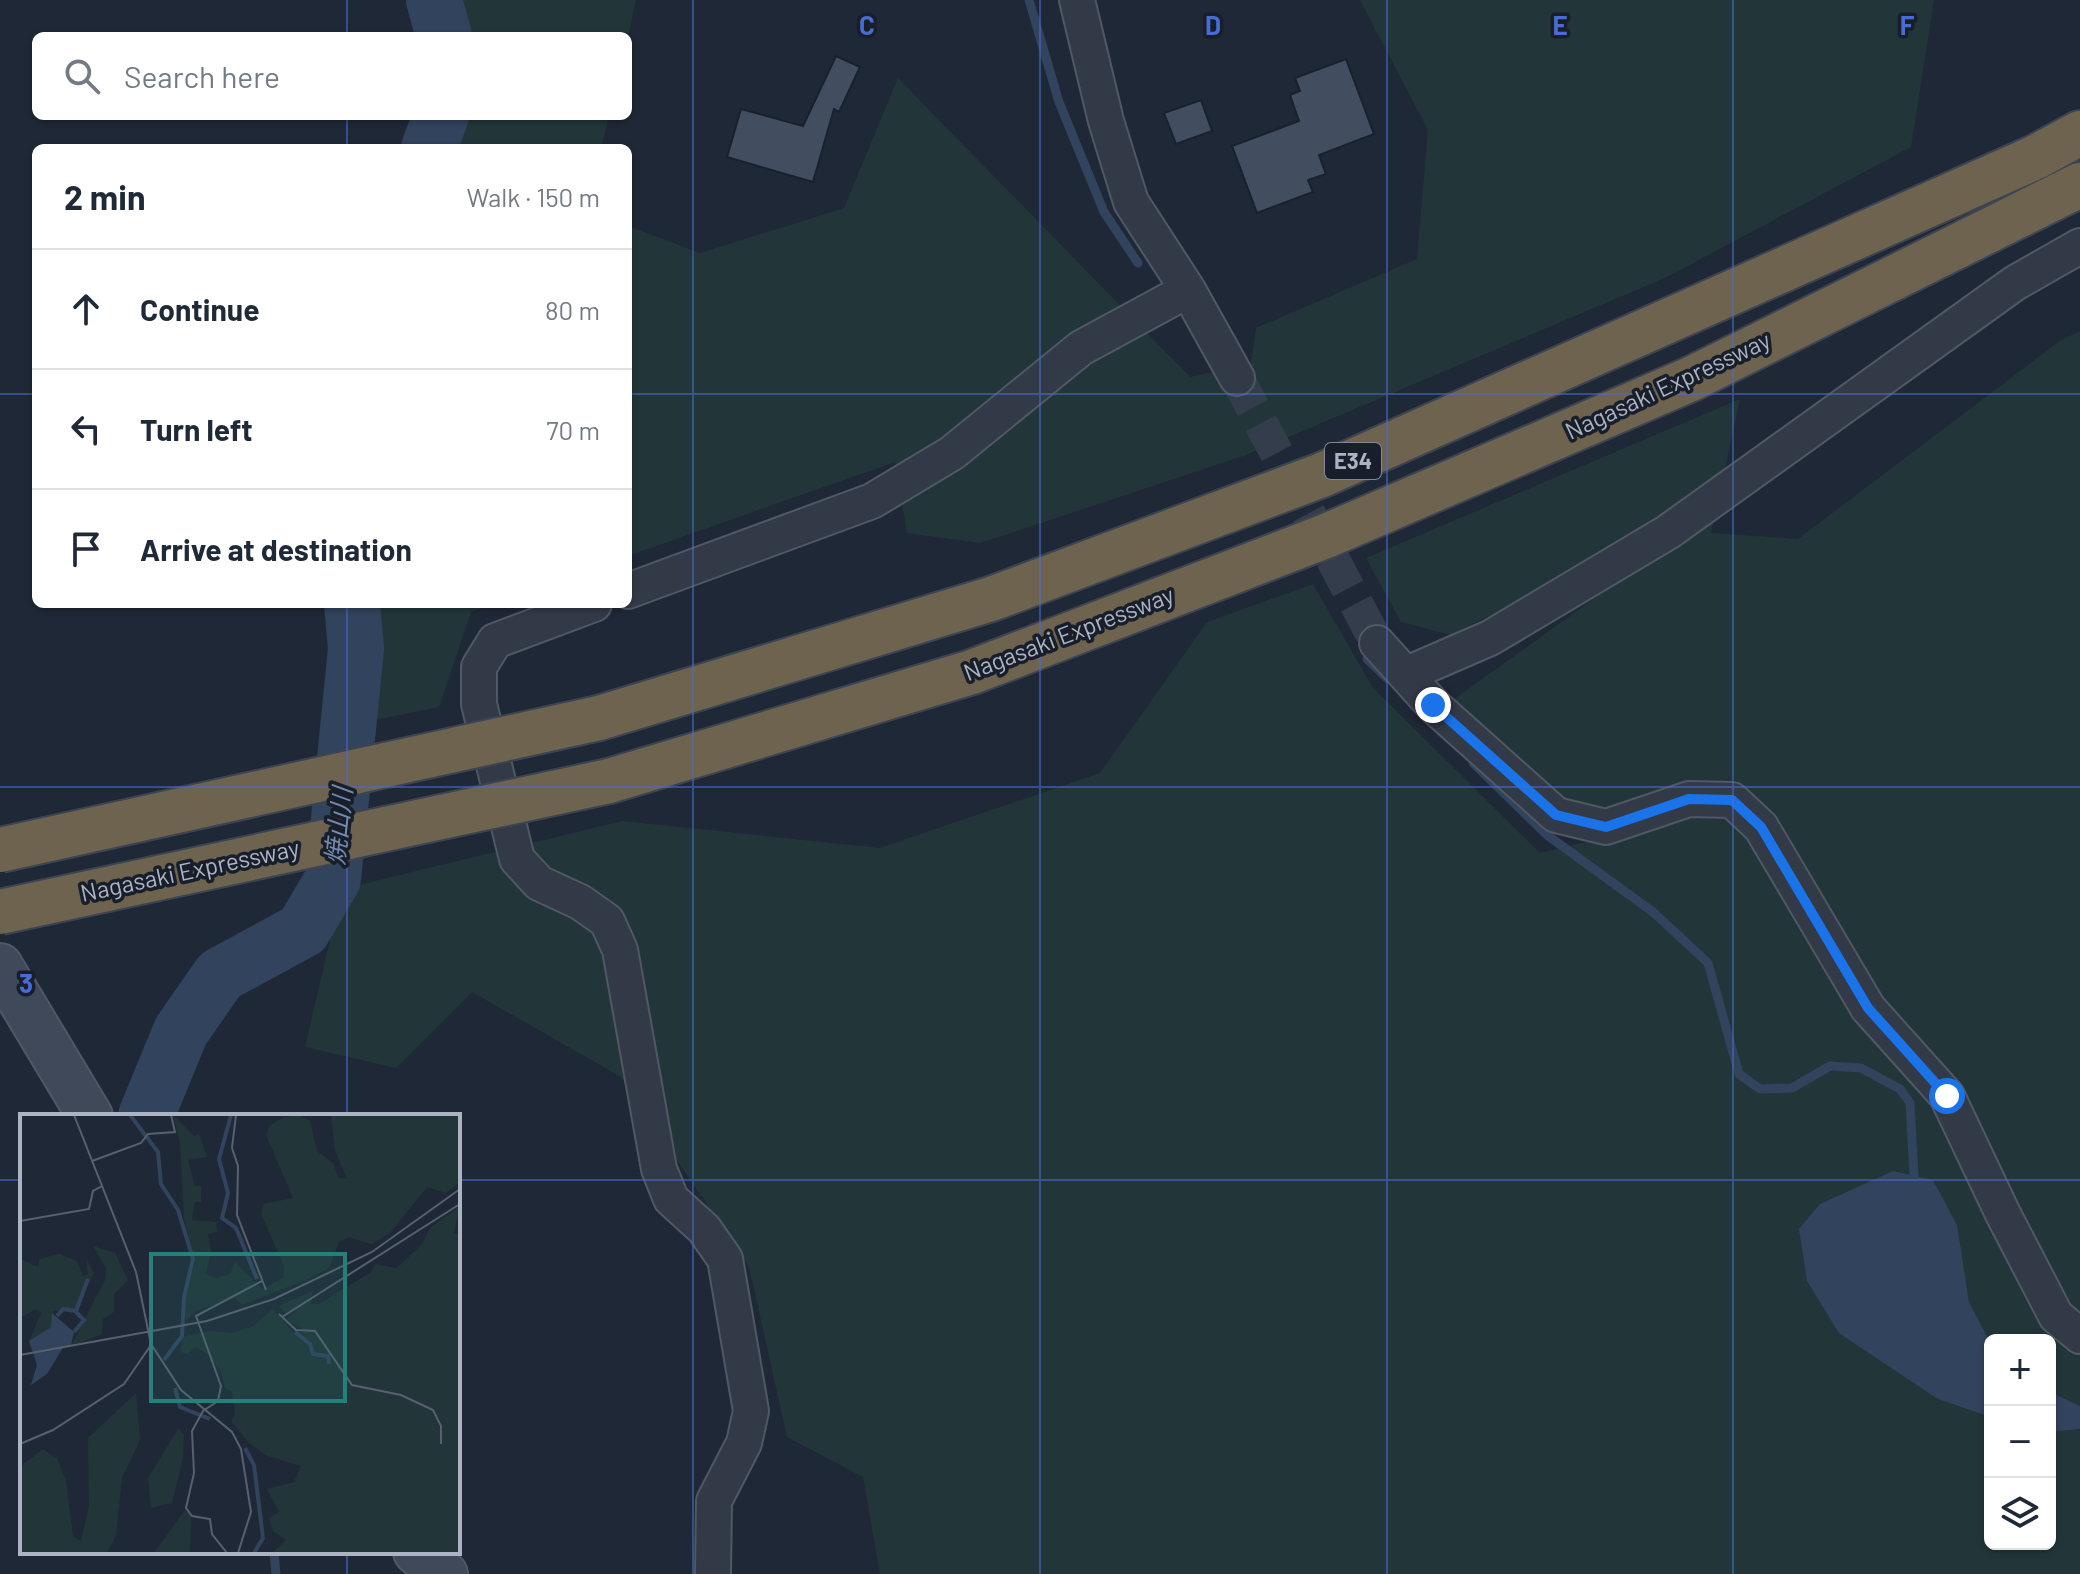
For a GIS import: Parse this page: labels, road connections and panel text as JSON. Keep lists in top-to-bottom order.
{
  "streets": {
    "highway": ["Nagasaki Expressway", "E34"]
  },
  "water": ["焼山川"],
  "page": {
    "search": "Search here",
    "heading": ["2 min", "Walk · 150 m"],
    "list": [
      ["Continue", "80 m"],
      ["Turn left", "70 m"],
      "Arrive at destination"
    ],
    "map_buttons": ["+", "−"]
  },
  "grid": {
    "columns": [
      "C",
      "D",
      "E",
      "F"
    ],
    "rows": ["3"]
  }
}
